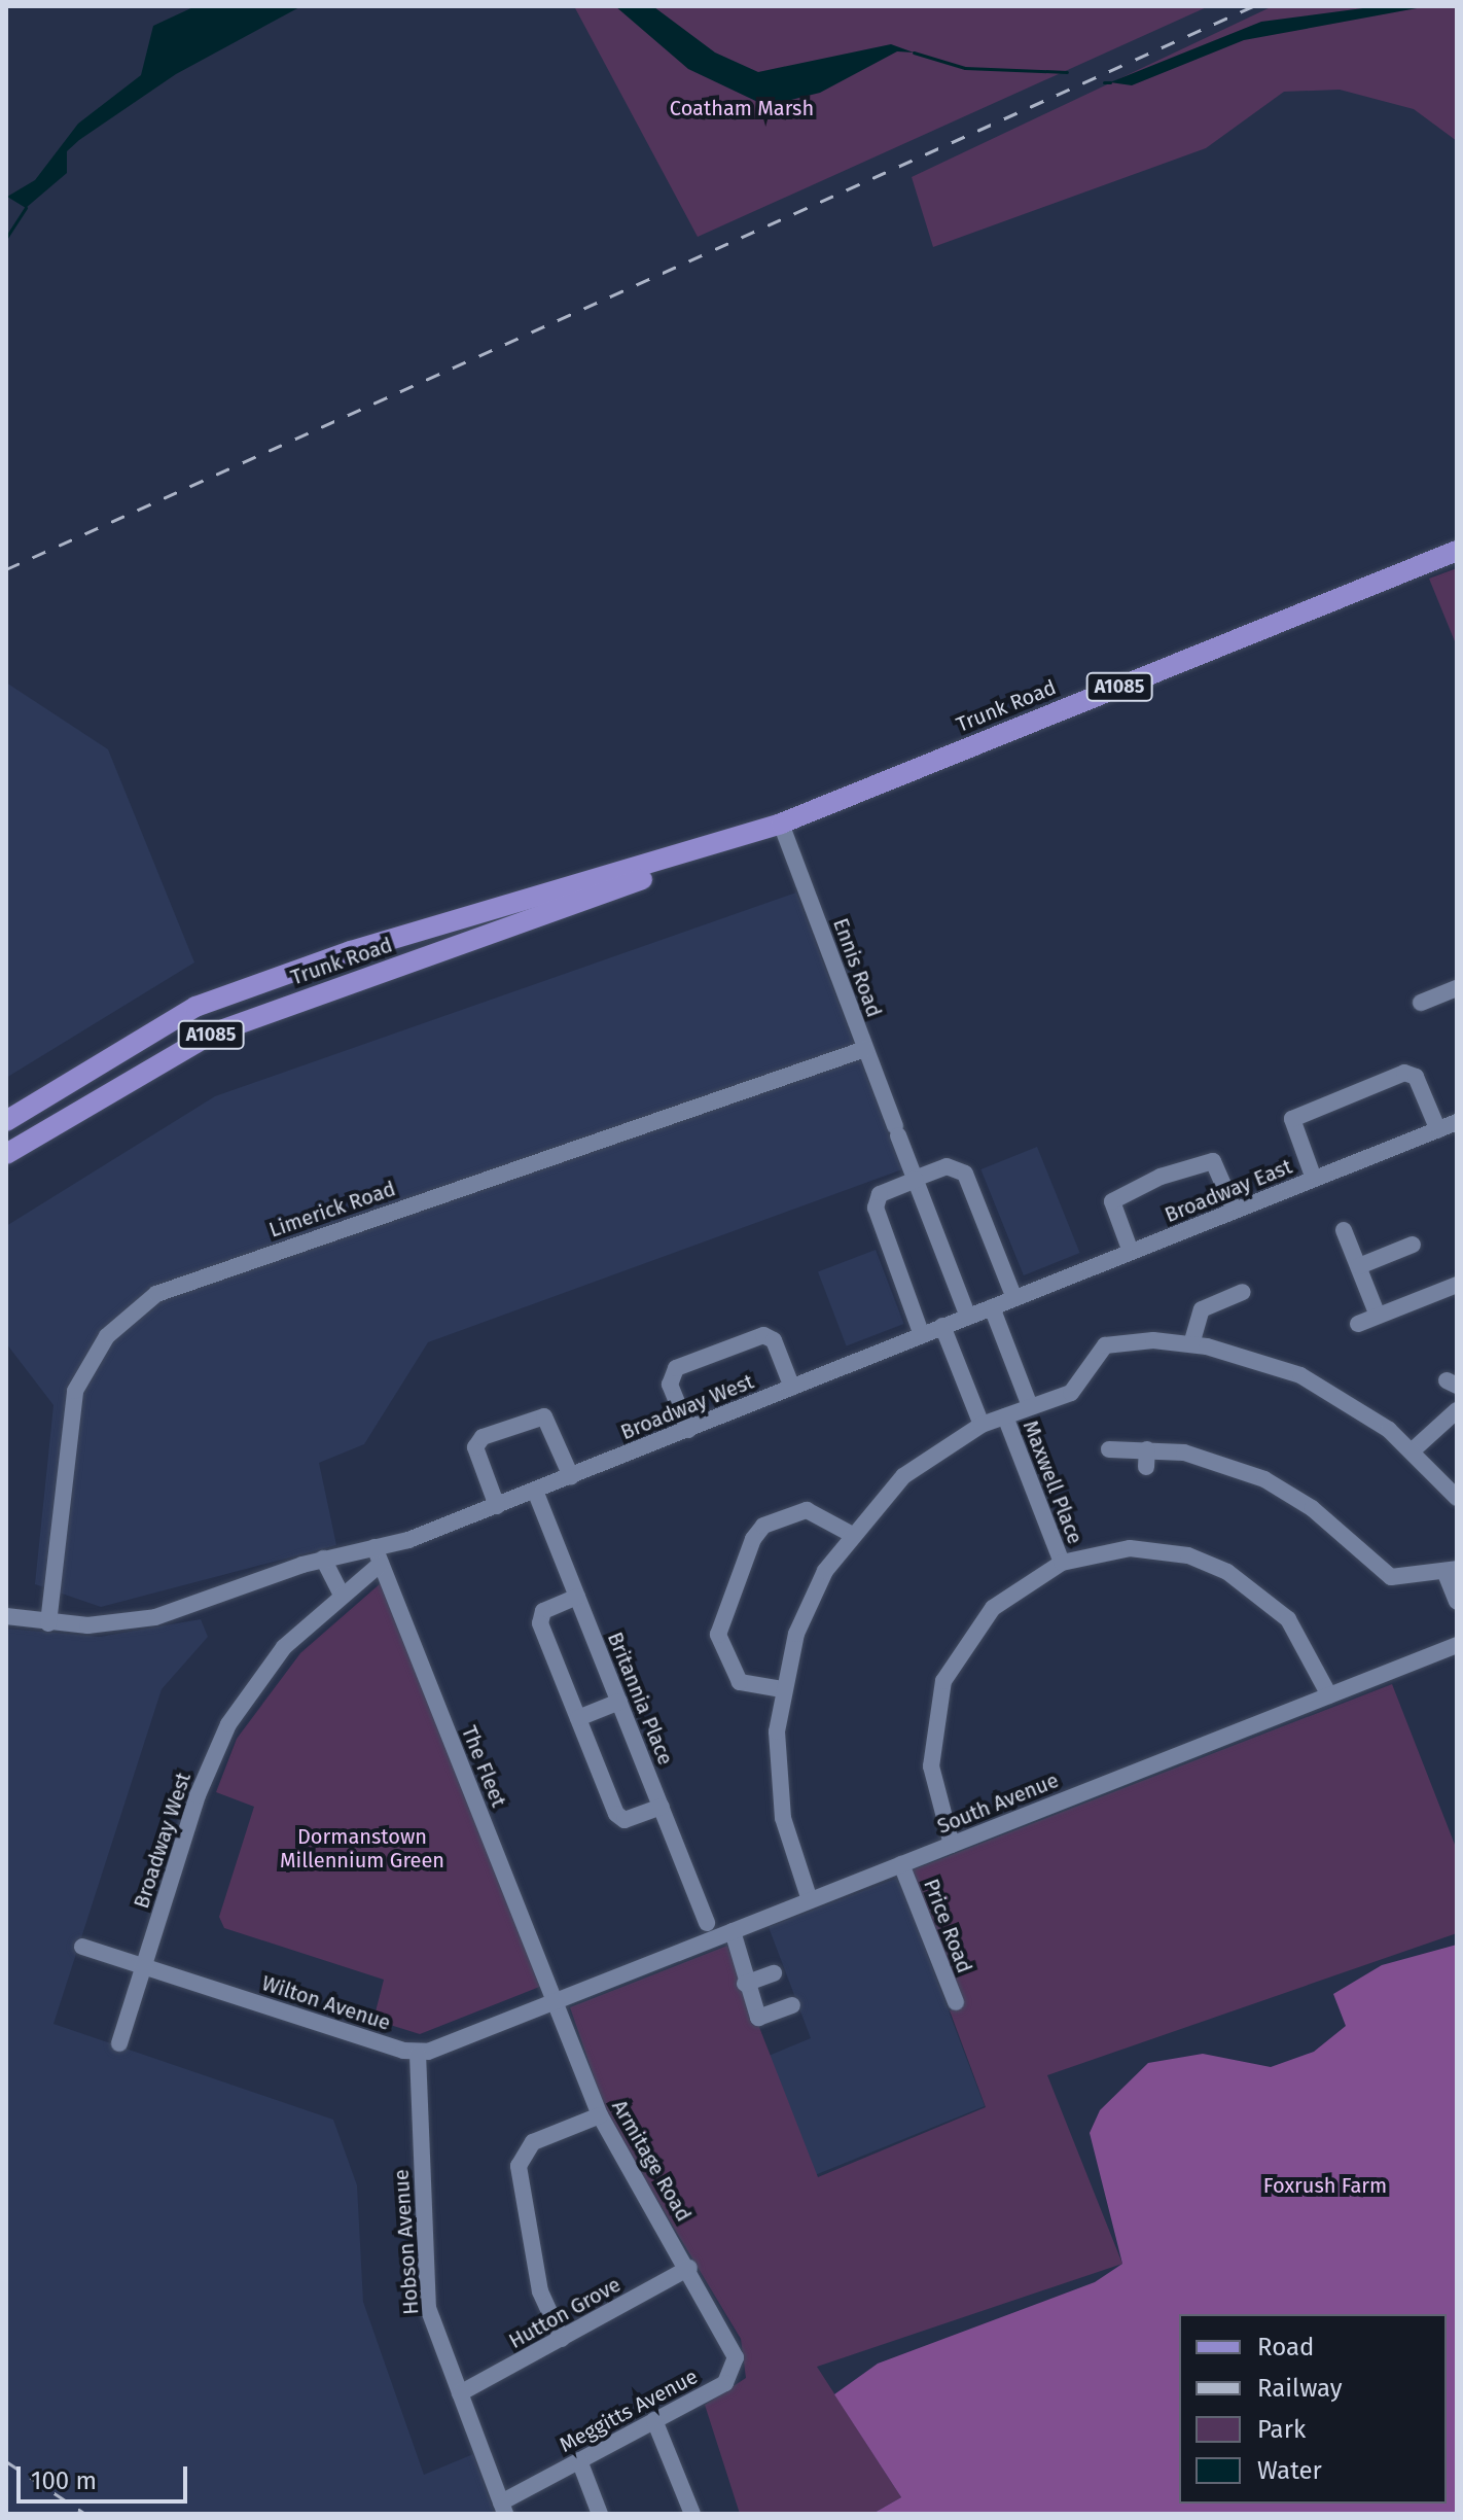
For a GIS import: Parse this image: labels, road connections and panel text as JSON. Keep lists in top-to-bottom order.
{
  "streets": {
    "main road": ["A1085", "Trunk Road"],
    "street": [
      "Ennis Road",
      "Broadway East",
      "Limerick Road",
      "Broadway West",
      "Maxwell Place",
      "Britannia Place",
      "The Fleet",
      "South Avenue",
      "Price Road",
      "Wilton Avenue",
      "Armitage Road",
      "Hobson Avenue",
      "Hutton Grove",
      "Meggitts Avenue"
    ]
  },
  "crossings": [
    ["Trunk Road", "Ennis Road"],
    ["Ennis Road", "Limerick Road"],
    ["Ennis Road", "Broadway West"],
    ["Broadway East", "Broadway West"],
    ["Broadway West", "Maxwell Place"],
    ["Broadway West", "Britannia Place"],
    ["Broadway West", "The Fleet"],
    ["Broadway West", "Wilton Avenue"],
    ["The Fleet", "South Avenue"],
    ["The Fleet", "Armitage Road"],
    ["South Avenue", "Price Road"],
    ["South Avenue", "Armitage Road"],
    ["Wilton Avenue", "Hobson Avenue"],
    ["Armitage Road", "Hutton Grove"],
    ["Armitage Road", "Meggitts Avenue"],
    ["Hobson Avenue", "Hutton Grove"],
    ["Hobson Avenue", "Meggitts Avenue"]
  ],
  "parks": ["Coatham Marsh", "Dormanstown Millennium Green", "Foxrush Farm"],
  "legend": [
    "Road",
    "Railway",
    "Park",
    "Water"
  ],
  "scale_bar": "100 m"
}
